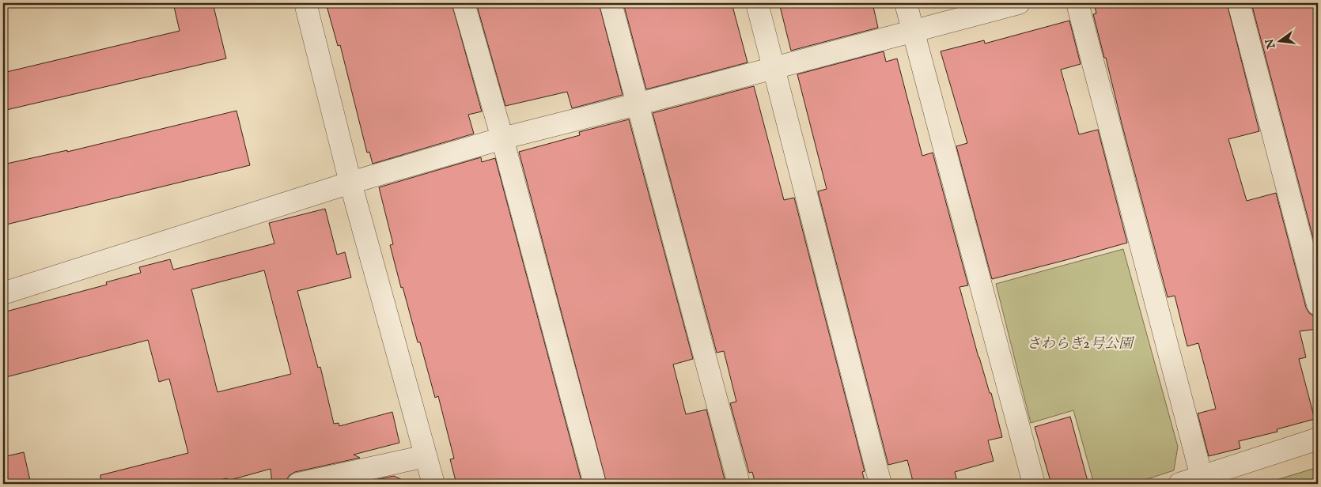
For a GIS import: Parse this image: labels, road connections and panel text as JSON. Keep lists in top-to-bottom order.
{
  "parks": ["さわらぎ2号公園"],
  "north": "left"
}
